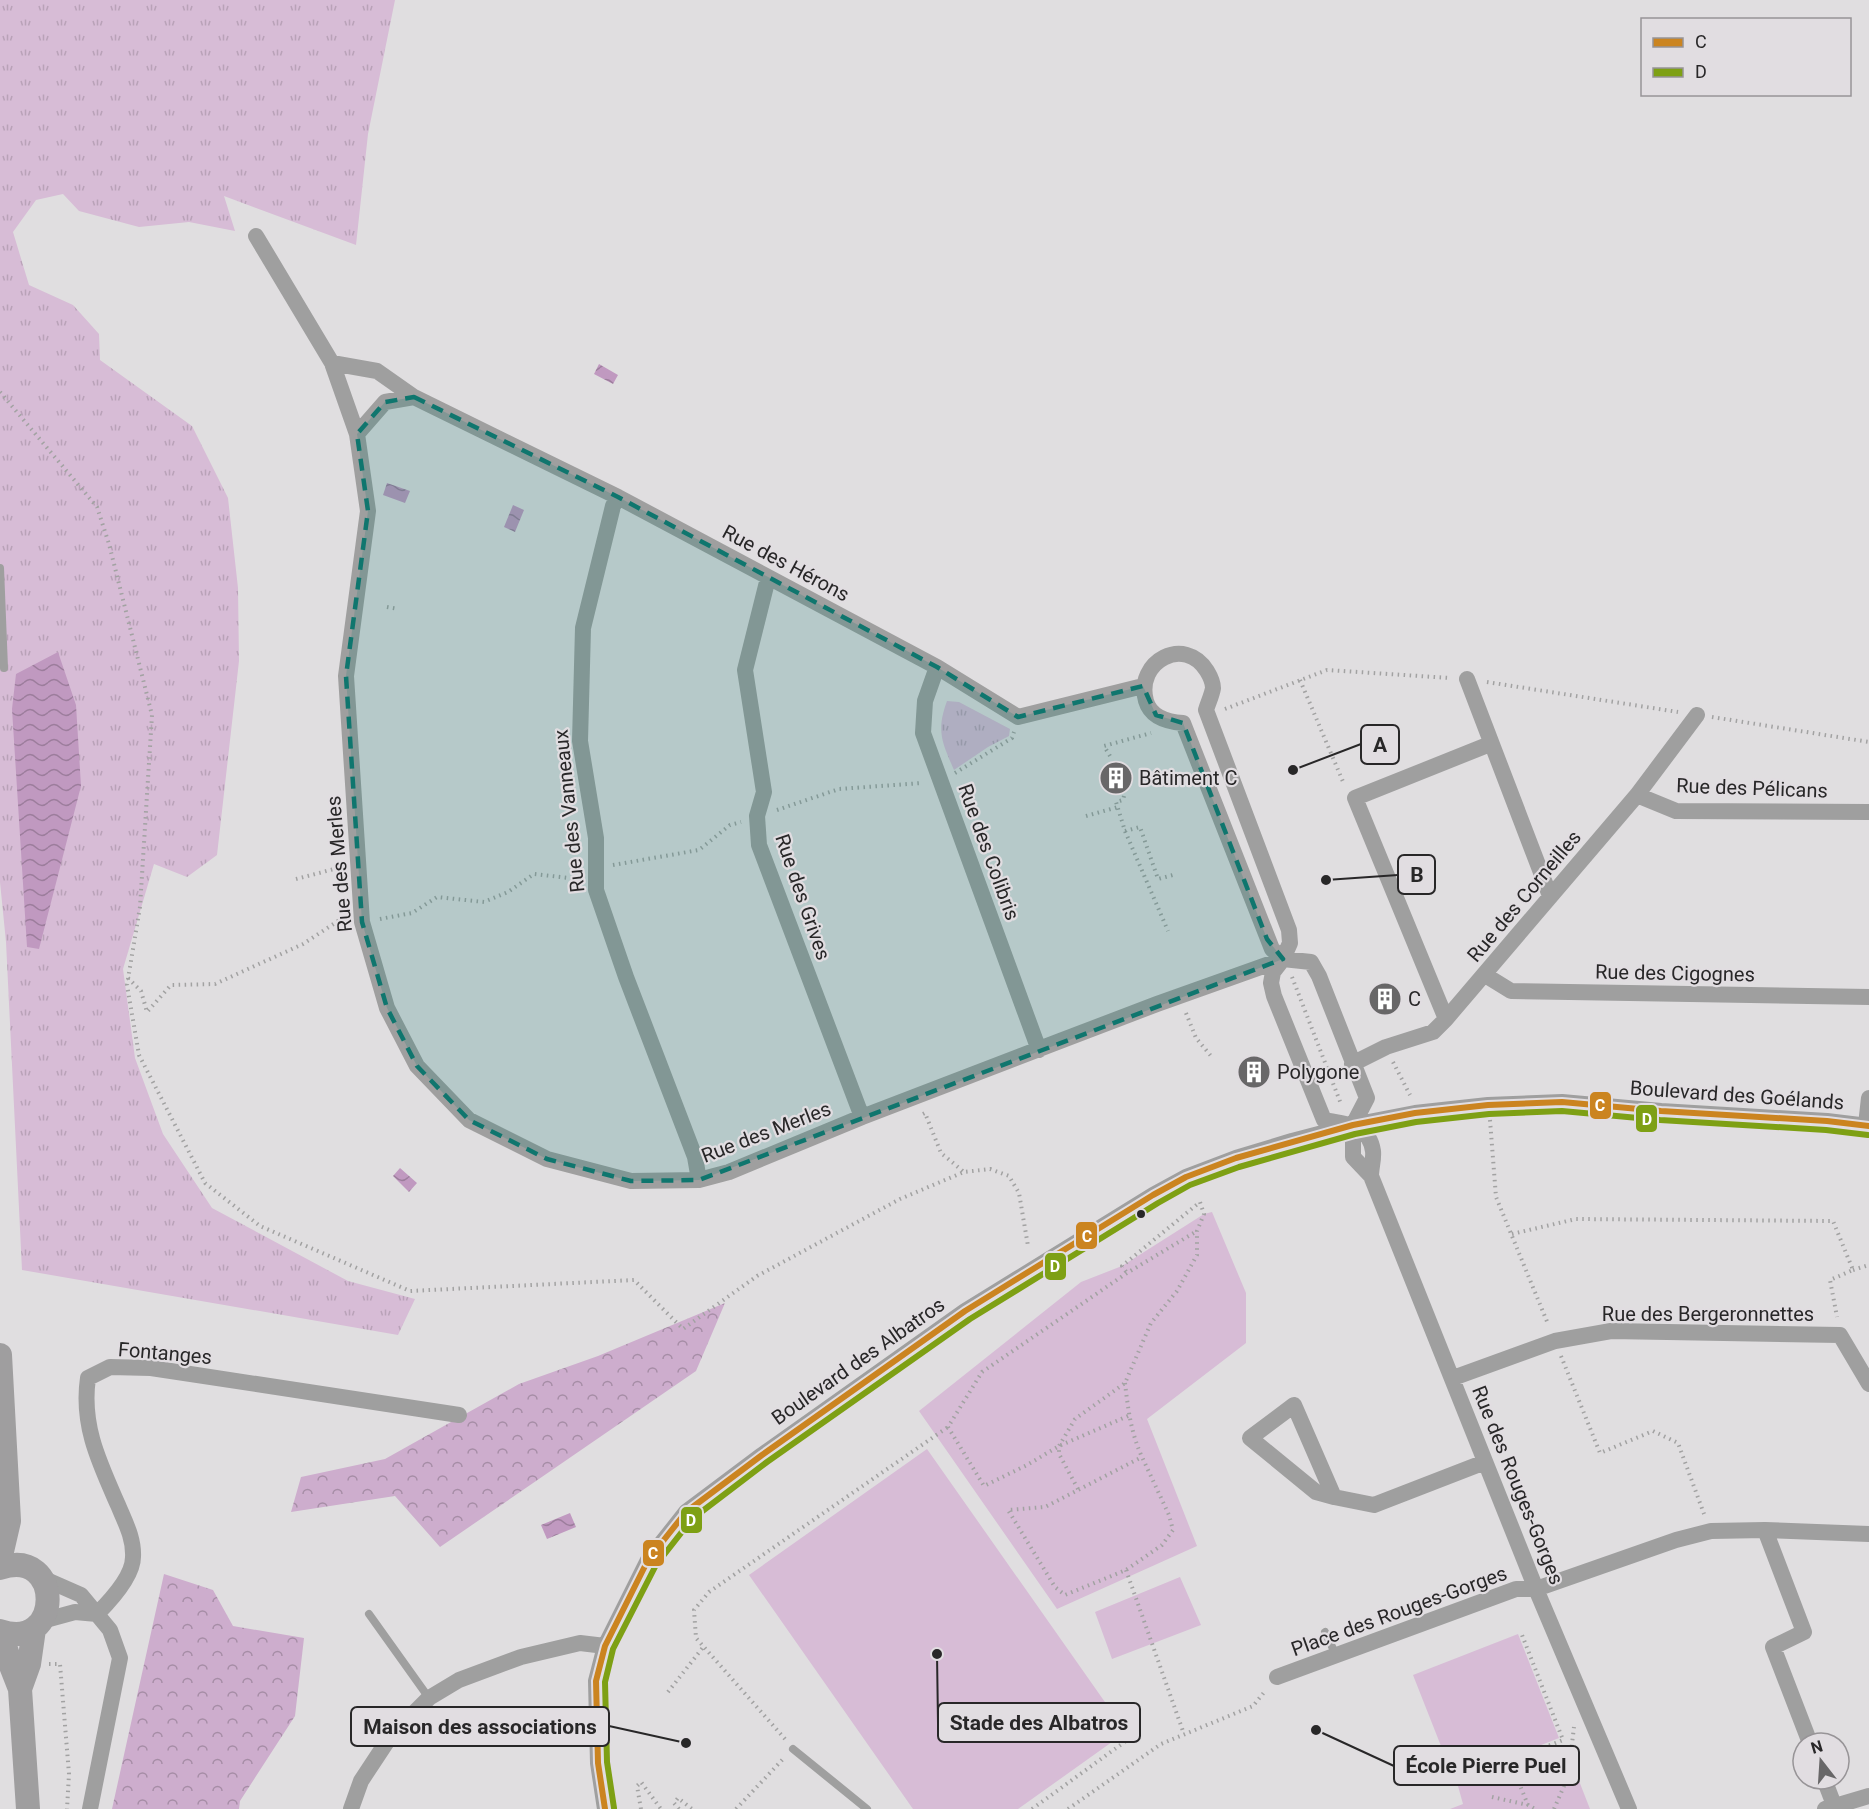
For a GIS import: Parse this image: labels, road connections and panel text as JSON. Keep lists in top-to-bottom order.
{
  "streets": {
    "street": [
      "Rue des Hérons",
      "Rue des Pélicans",
      "Rue des Vanneaux",
      "Rue des Colibris",
      "Rue des Merles",
      "Rue des Corneilles",
      "Rue des Grives",
      "Rue des Cigognes",
      "Boulevard des Goélands",
      "Rue des Bergeronnettes",
      "Fontanges",
      "Boulevard des Albatros",
      "Rue des Rouges-Gorges",
      "Place des Rouges-Gorges"
    ]
  },
  "crossings": [
    ["Rue des Hérons", "Rue des Vanneaux"],
    ["Rue des Hérons", "Rue des Colibris"],
    ["Rue des Hérons", "Rue des Grives"],
    ["Rue des Pélicans", "Rue des Corneilles"],
    ["Rue des Vanneaux", "Rue des Merles"],
    ["Rue des Colibris", "Rue des Merles"],
    ["Rue des Merles", "Rue des Grives"],
    ["Rue des Corneilles", "Rue des Cigognes"],
    ["Boulevard des Goélands", "Boulevard des Albatros"],
    ["Boulevard des Goélands", "Rue des Rouges-Gorges"],
    ["Rue des Bergeronnettes", "Rue des Rouges-Gorges"],
    ["Boulevard des Albatros", "Rue des Rouges-Gorges"],
    ["Rue des Rouges-Gorges", "Place des Rouges-Gorges"]
  ],
  "places": {
    "other": [
      "A",
      "B",
      "Stade des Albatros",
      "École Pierre Puel",
      "Maison des associations"
    ],
    "building": ["Bâtiment C", "C", "Polygone"]
  },
  "lines": ["transit line C", "transit line D"],
  "legend": ["C", "D"],
  "north": "top"
}
